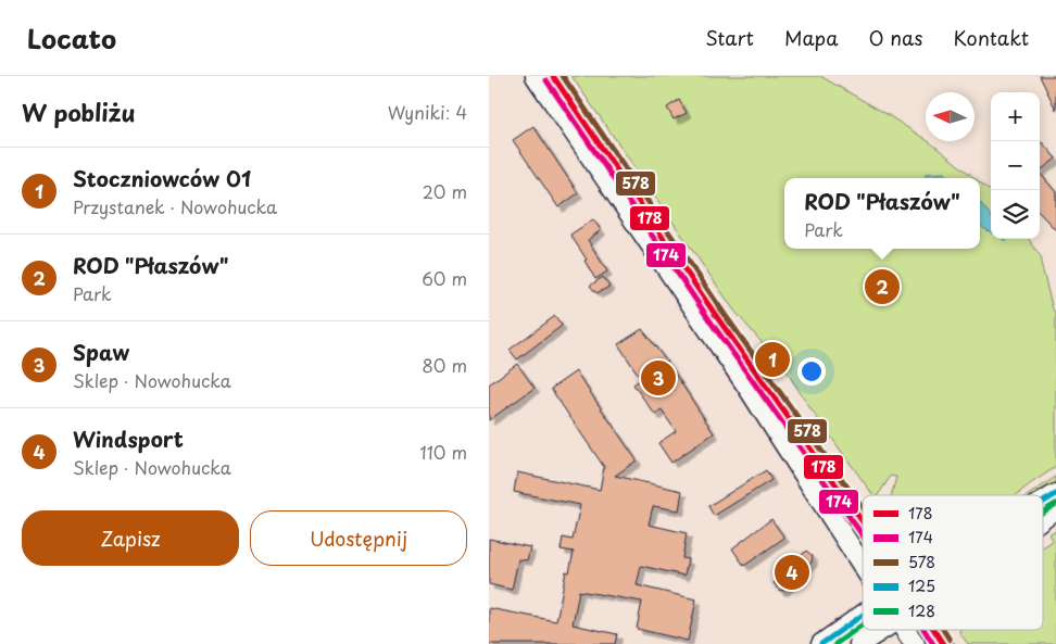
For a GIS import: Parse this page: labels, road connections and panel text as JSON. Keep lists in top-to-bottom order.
{
  "lines": [
    "transit line 178",
    "transit line 578",
    "transit line 174",
    "transit line 125",
    "transit line 128"
  ],
  "legend": [
    "178",
    "174",
    "578",
    "125",
    "128"
  ],
  "north": "left",
  "page": {
    "header": "Locato",
    "nav": [
      "Start",
      "Mapa",
      "O nas",
      "Kontakt"
    ],
    "heading": ["W pobliżu", "Wyniki: 4"],
    "map_buttons": ["+", "−"],
    "list": [
      {
        "mark": "1",
        "name": "Stoczniowców 01",
        "note": "Przystanek · Nowohucka",
        "value": "20 m"
      },
      {
        "mark": "2",
        "name": "ROD \"Płaszów\"",
        "note": "Park",
        "value": "60 m"
      },
      {
        "mark": "3",
        "name": "Spaw",
        "note": "Sklep · Nowohucka",
        "value": "80 m"
      },
      {
        "mark": "4",
        "name": "Windsport",
        "note": "Sklep · Nowohucka",
        "value": "110 m"
      }
    ],
    "popup": ["ROD \"Płaszów\"", "Park"],
    "pins": [
      "2",
      "1",
      "3",
      "4"
    ],
    "buttons": ["Zapisz", "Udostępnij"]
  }
}
